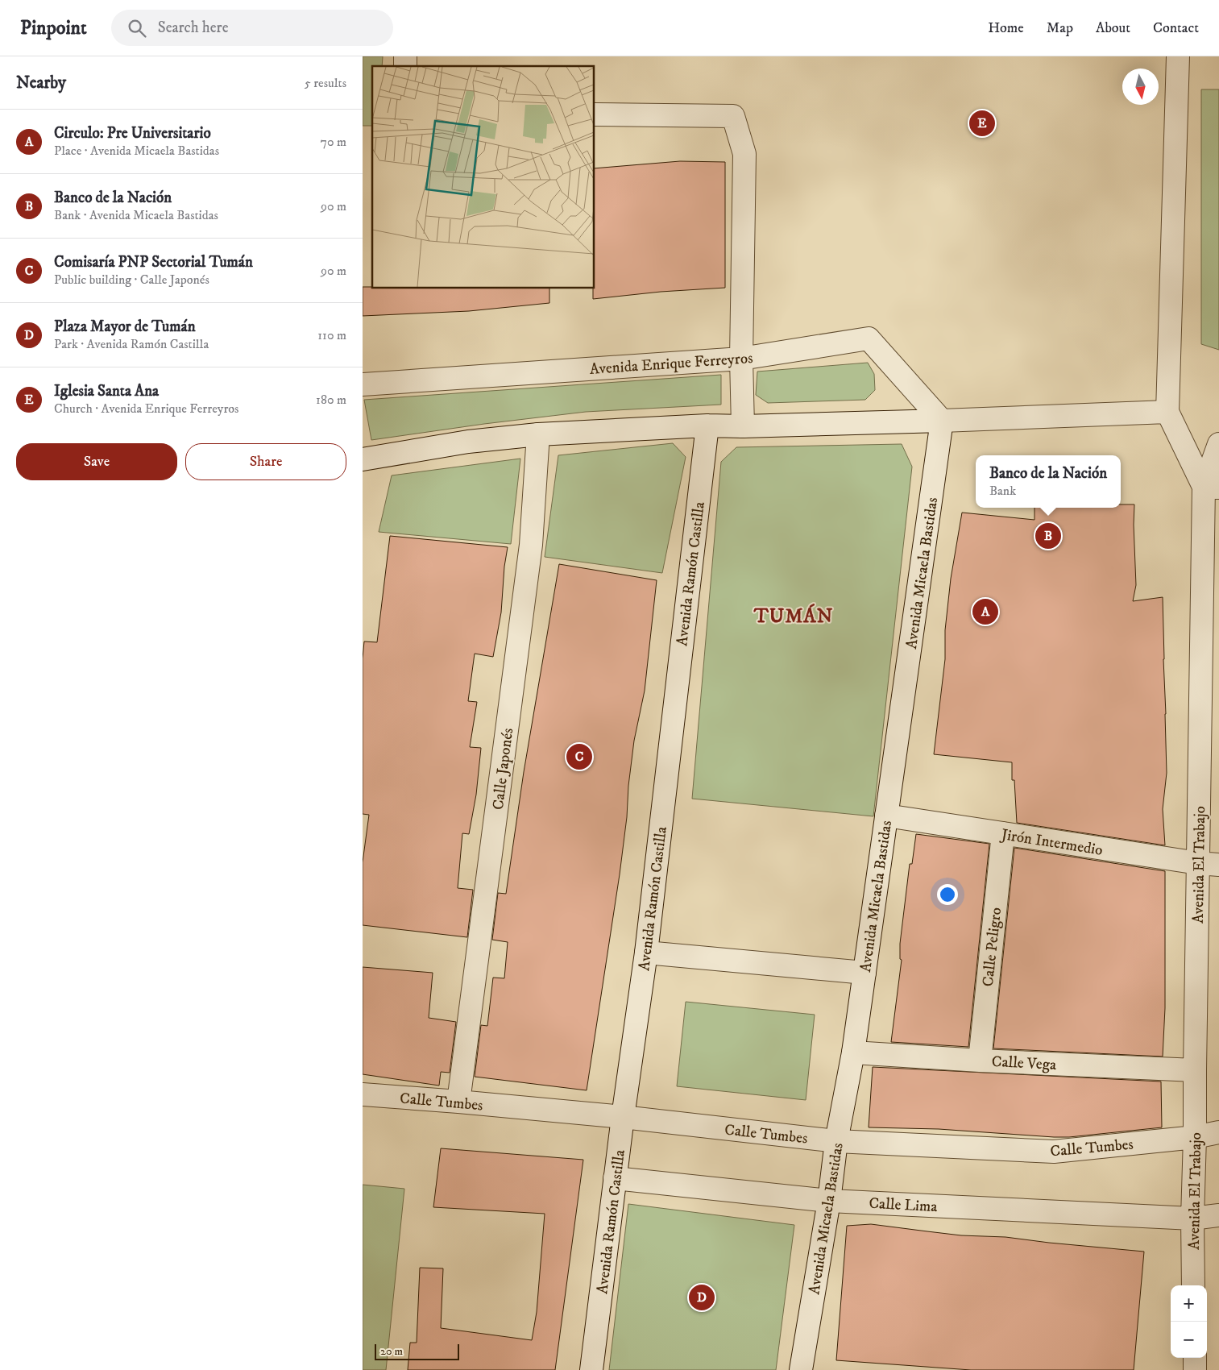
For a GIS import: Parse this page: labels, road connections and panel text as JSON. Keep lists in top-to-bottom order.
{
  "streets": {
    "street": [
      "Avenida Enrique Ferreyros",
      "Avenida Micaela Bastidas",
      "Avenida Ramón Castilla",
      "Calle Japonés",
      "Jirón Intermedio",
      "Avenida El Trabajo",
      "Calle Peligro",
      "Calle Vega",
      "Calle Tumbes",
      "Calle Lima"
    ]
  },
  "crossings": [
    ["Avenida Enrique Ferreyros", "Avenida Micaela Bastidas"],
    ["Avenida Micaela Bastidas", "Jirón Intermedio"],
    ["Avenida Micaela Bastidas", "Calle Vega"],
    ["Avenida Micaela Bastidas", "Calle Tumbes"],
    ["Avenida Micaela Bastidas", "Calle Lima"],
    ["Avenida Ramón Castilla", "Calle Tumbes"],
    ["Avenida Ramón Castilla", "Calle Lima"],
    ["Calle Japonés", "Calle Tumbes"],
    ["Jirón Intermedio", "Avenida El Trabajo"],
    ["Jirón Intermedio", "Calle Peligro"],
    ["Avenida El Trabajo", "Calle Vega"],
    ["Avenida El Trabajo", "Calle Tumbes"],
    ["Avenida El Trabajo", "Calle Lima"],
    ["Calle Peligro", "Calle Vega"]
  ],
  "districts": ["TUMÁN"],
  "scale_bar": "20 m",
  "north": "bottom",
  "page": {
    "header": "Pinpoint",
    "search": "Search here",
    "nav": [
      "Home",
      "Map",
      "About",
      "Contact"
    ],
    "heading": ["Nearby", "5 results"],
    "list": [
      {
        "mark": "A",
        "name": "Circulo: Pre Universitario",
        "note": "Place · Avenida Micaela Bastidas",
        "value": "70 m"
      },
      {
        "mark": "B",
        "name": "Banco de la Nación",
        "note": "Bank · Avenida Micaela Bastidas",
        "value": "90 m"
      },
      {
        "mark": "C",
        "name": "Comisaría PNP Sectorial Tumán",
        "note": "Public building · Calle Japonés",
        "value": "90 m"
      },
      {
        "mark": "D",
        "name": "Plaza Mayor de Tumán",
        "note": "Park · Avenida Ramón Castilla",
        "value": "110 m"
      },
      {
        "mark": "E",
        "name": "Iglesia Santa Ana",
        "note": "Church · Avenida Enrique Ferreyros",
        "value": "180 m"
      }
    ],
    "pins": [
      "E",
      "B",
      "A",
      "C",
      "D"
    ],
    "buttons": ["Save", "Share"],
    "popup": ["Banco de la Nación", "Bank"],
    "map_buttons": ["+", "−"],
    "scale": "20 m"
  }
}
